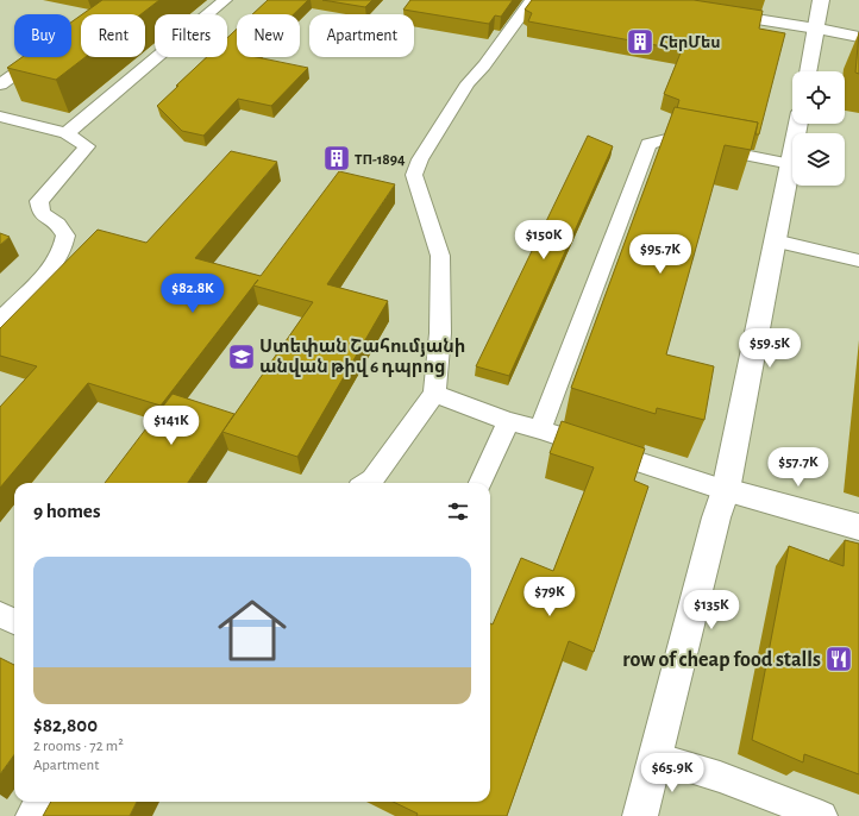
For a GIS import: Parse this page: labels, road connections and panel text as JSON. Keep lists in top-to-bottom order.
{
  "places": {
    "building": ["ՀերՄես", "ТП-1894"],
    "school or university": ["Ստեփան Շահումյանի անվան թիվ 6 դպրոց"],
    "restaurant": ["row of cheap food stalls"]
  },
  "page": {
    "chip": [
      "Buy",
      "Rent",
      "Filters",
      "New",
      "Apartment"
    ],
    "price": [
      "$150K",
      "$95.7K",
      "$82.8K",
      "$59.5K",
      "$141K",
      "$57.7K",
      "$79K",
      "$135K",
      "$65.9K"
    ],
    "heading": "9 homes",
    "list": [
      {
        "name": "$82,800",
        "note": "2 rooms · 72 m² · Apartment"
      }
    ]
  }
}
